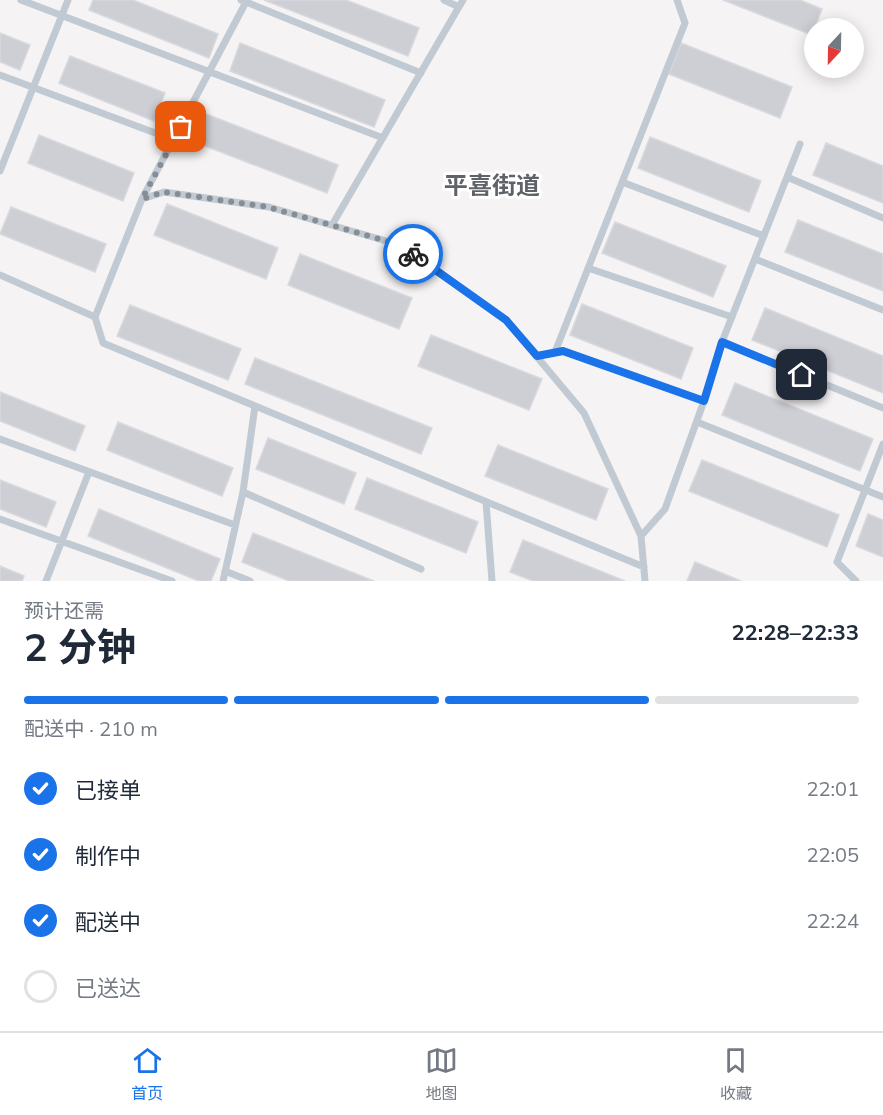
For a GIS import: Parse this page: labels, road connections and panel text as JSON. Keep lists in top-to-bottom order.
{
  "districts": ["平喜街道"],
  "north": "bottom",
  "page": {
    "heading": ["2 分钟", "预计还需", "22:28–22:33"],
    "bar": "配送中 · 210 m",
    "list": [
      ["已接单", "22:01"],
      ["制作中", "22:05"],
      ["配送中", "22:24"],
      "已送达"
    ],
    "tabs": ["首页", "地图", "收藏"]
  }
}
